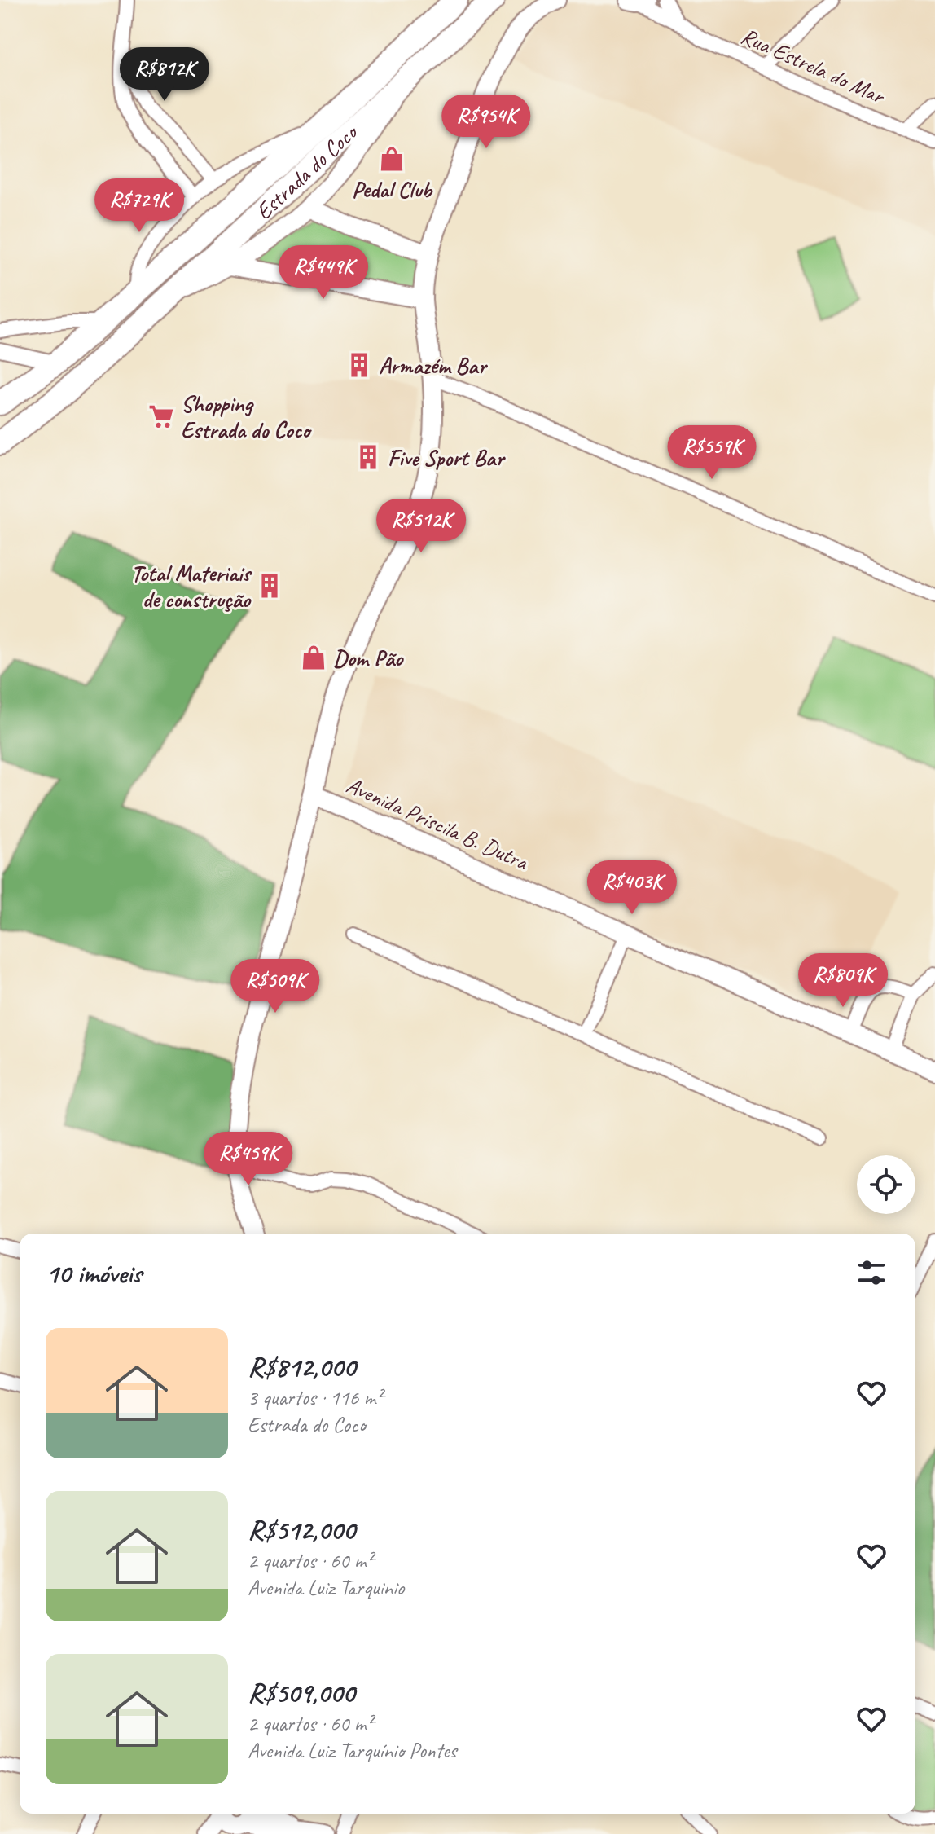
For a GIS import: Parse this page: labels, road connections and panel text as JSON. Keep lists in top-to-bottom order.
{
  "streets": {
    "highway": ["Estrada do Coco"],
    "street": ["Rua Estrela do Mar", "Avenida Priscila B. Dutra"]
  },
  "places": {
    "shop": ["Pedal Club", "Dom Pão"],
    "building": ["Armazém Bar", "Five Sport Bar", "Total Materiais de construção"],
    "supermarket": ["Shopping Estrada do Coco"]
  },
  "page": {
    "price": [
      "R$812K",
      "R$954K",
      "R$729K",
      "R$449K",
      "R$559K",
      "R$512K",
      "R$403K",
      "R$809K",
      "R$509K",
      "R$459K"
    ],
    "heading": "10 imóveis",
    "list": [
      {
        "name": "R$812,000",
        "note": "3 quartos · 116 m² · Estrada do Coco"
      },
      {
        "name": "R$512,000",
        "note": "2 quartos · 60 m² · Avenida Luiz Tarquinio"
      },
      {
        "name": "R$509,000",
        "note": "2 quartos · 60 m² · Avenida Luiz Tarquínio Pontes"
      }
    ]
  }
}
